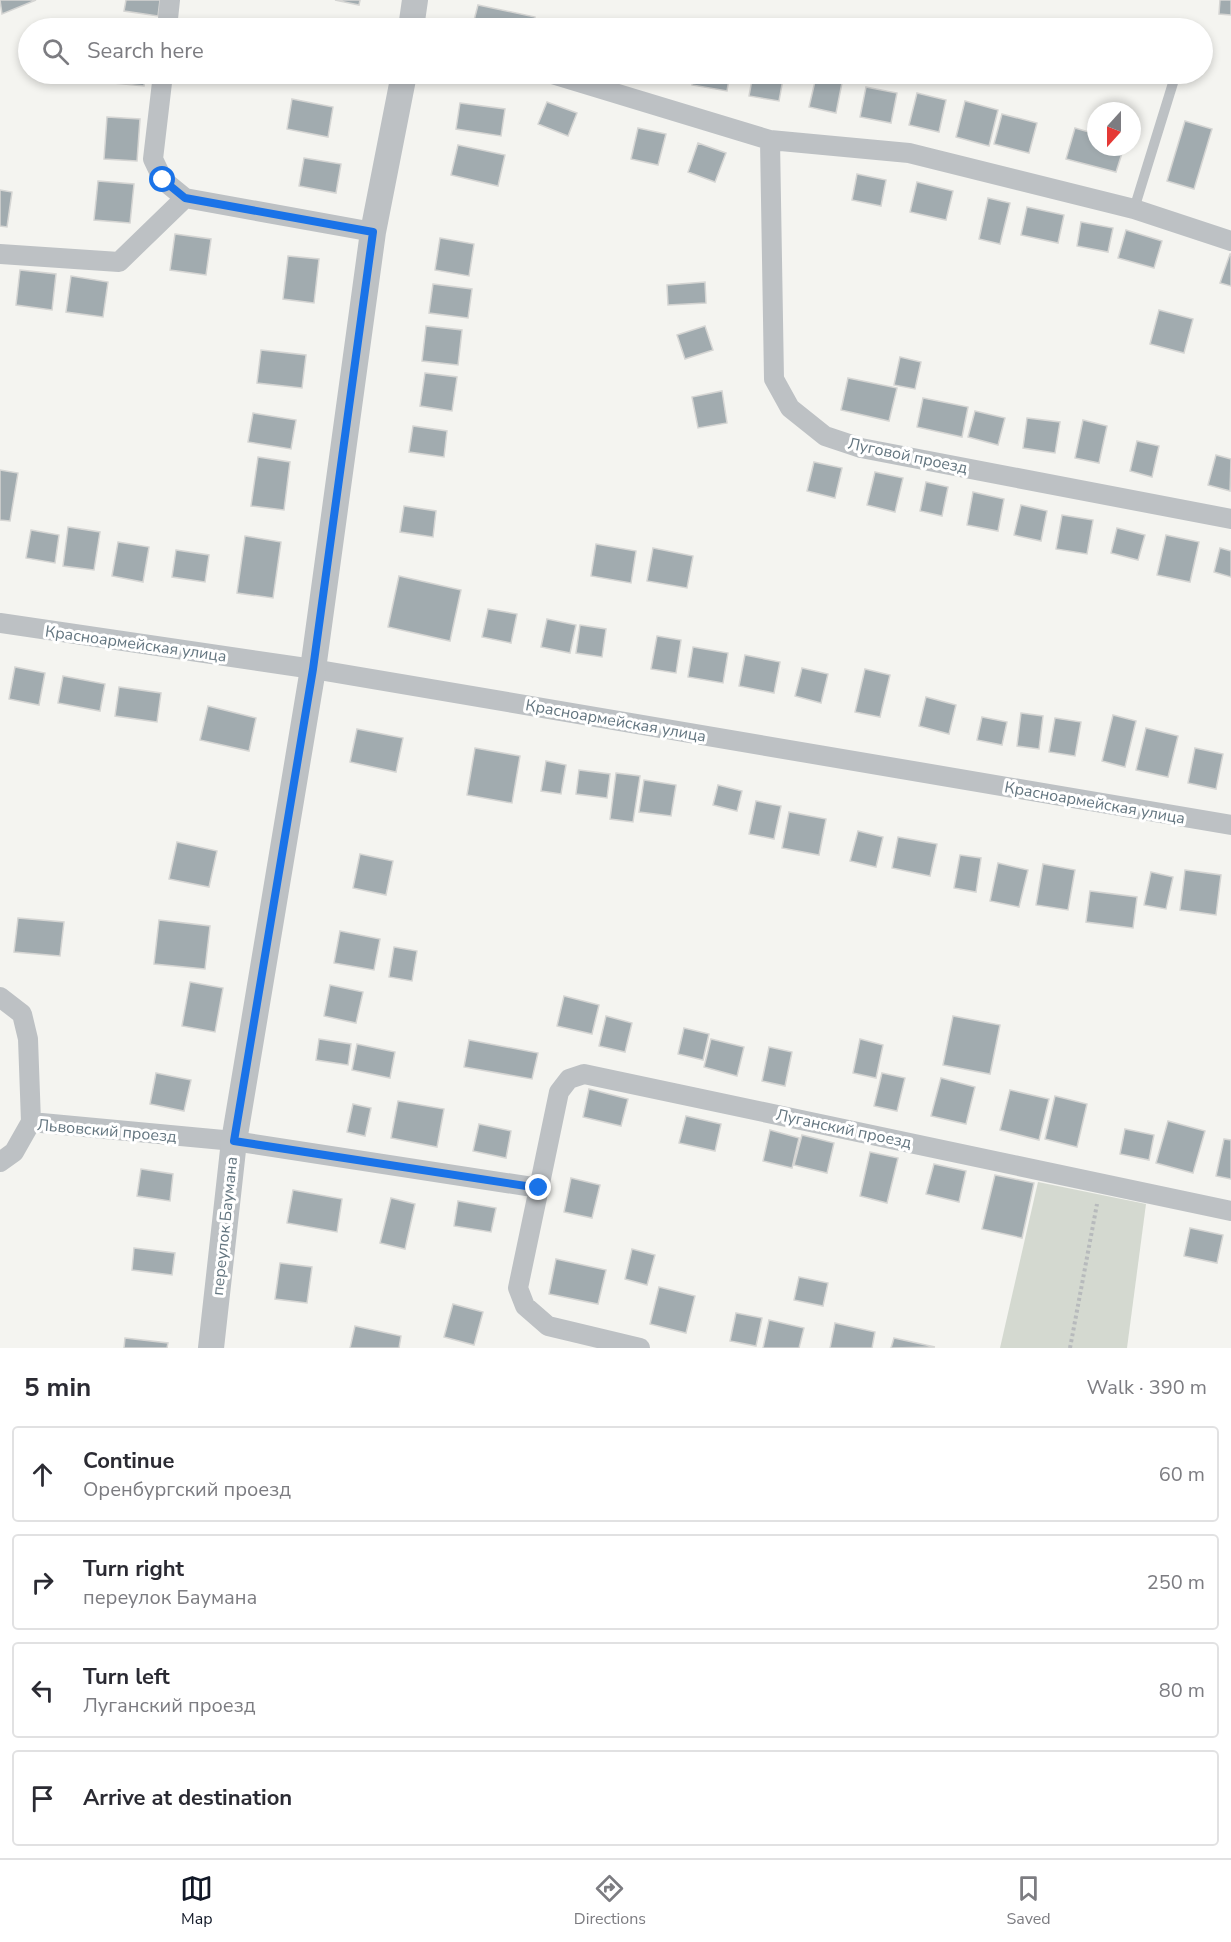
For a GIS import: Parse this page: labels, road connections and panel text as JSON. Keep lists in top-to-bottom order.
{
  "streets": {
    "street": [
      "Луговой проезд",
      "Красноармейская улица",
      "Луганский проезд",
      "Львовский проезд",
      "переулок Баумана"
    ]
  },
  "crossings": [
    ["Красноармейская улица", "переулок Баумана"],
    ["Львовский проезд", "переулок Баумана"]
  ],
  "north": "bottom",
  "page": {
    "search": "Search here",
    "heading": ["5 min", "Walk · 390 m"],
    "list": [
      ["Continue", "Оренбургский проезд", "60 m"],
      ["Turn right", "переулок Баумана", "250 m"],
      ["Turn left", "Луганский проезд", "80 m"],
      "Arrive at destination"
    ],
    "nav": ["Map", "Directions", "Saved"]
  }
}
